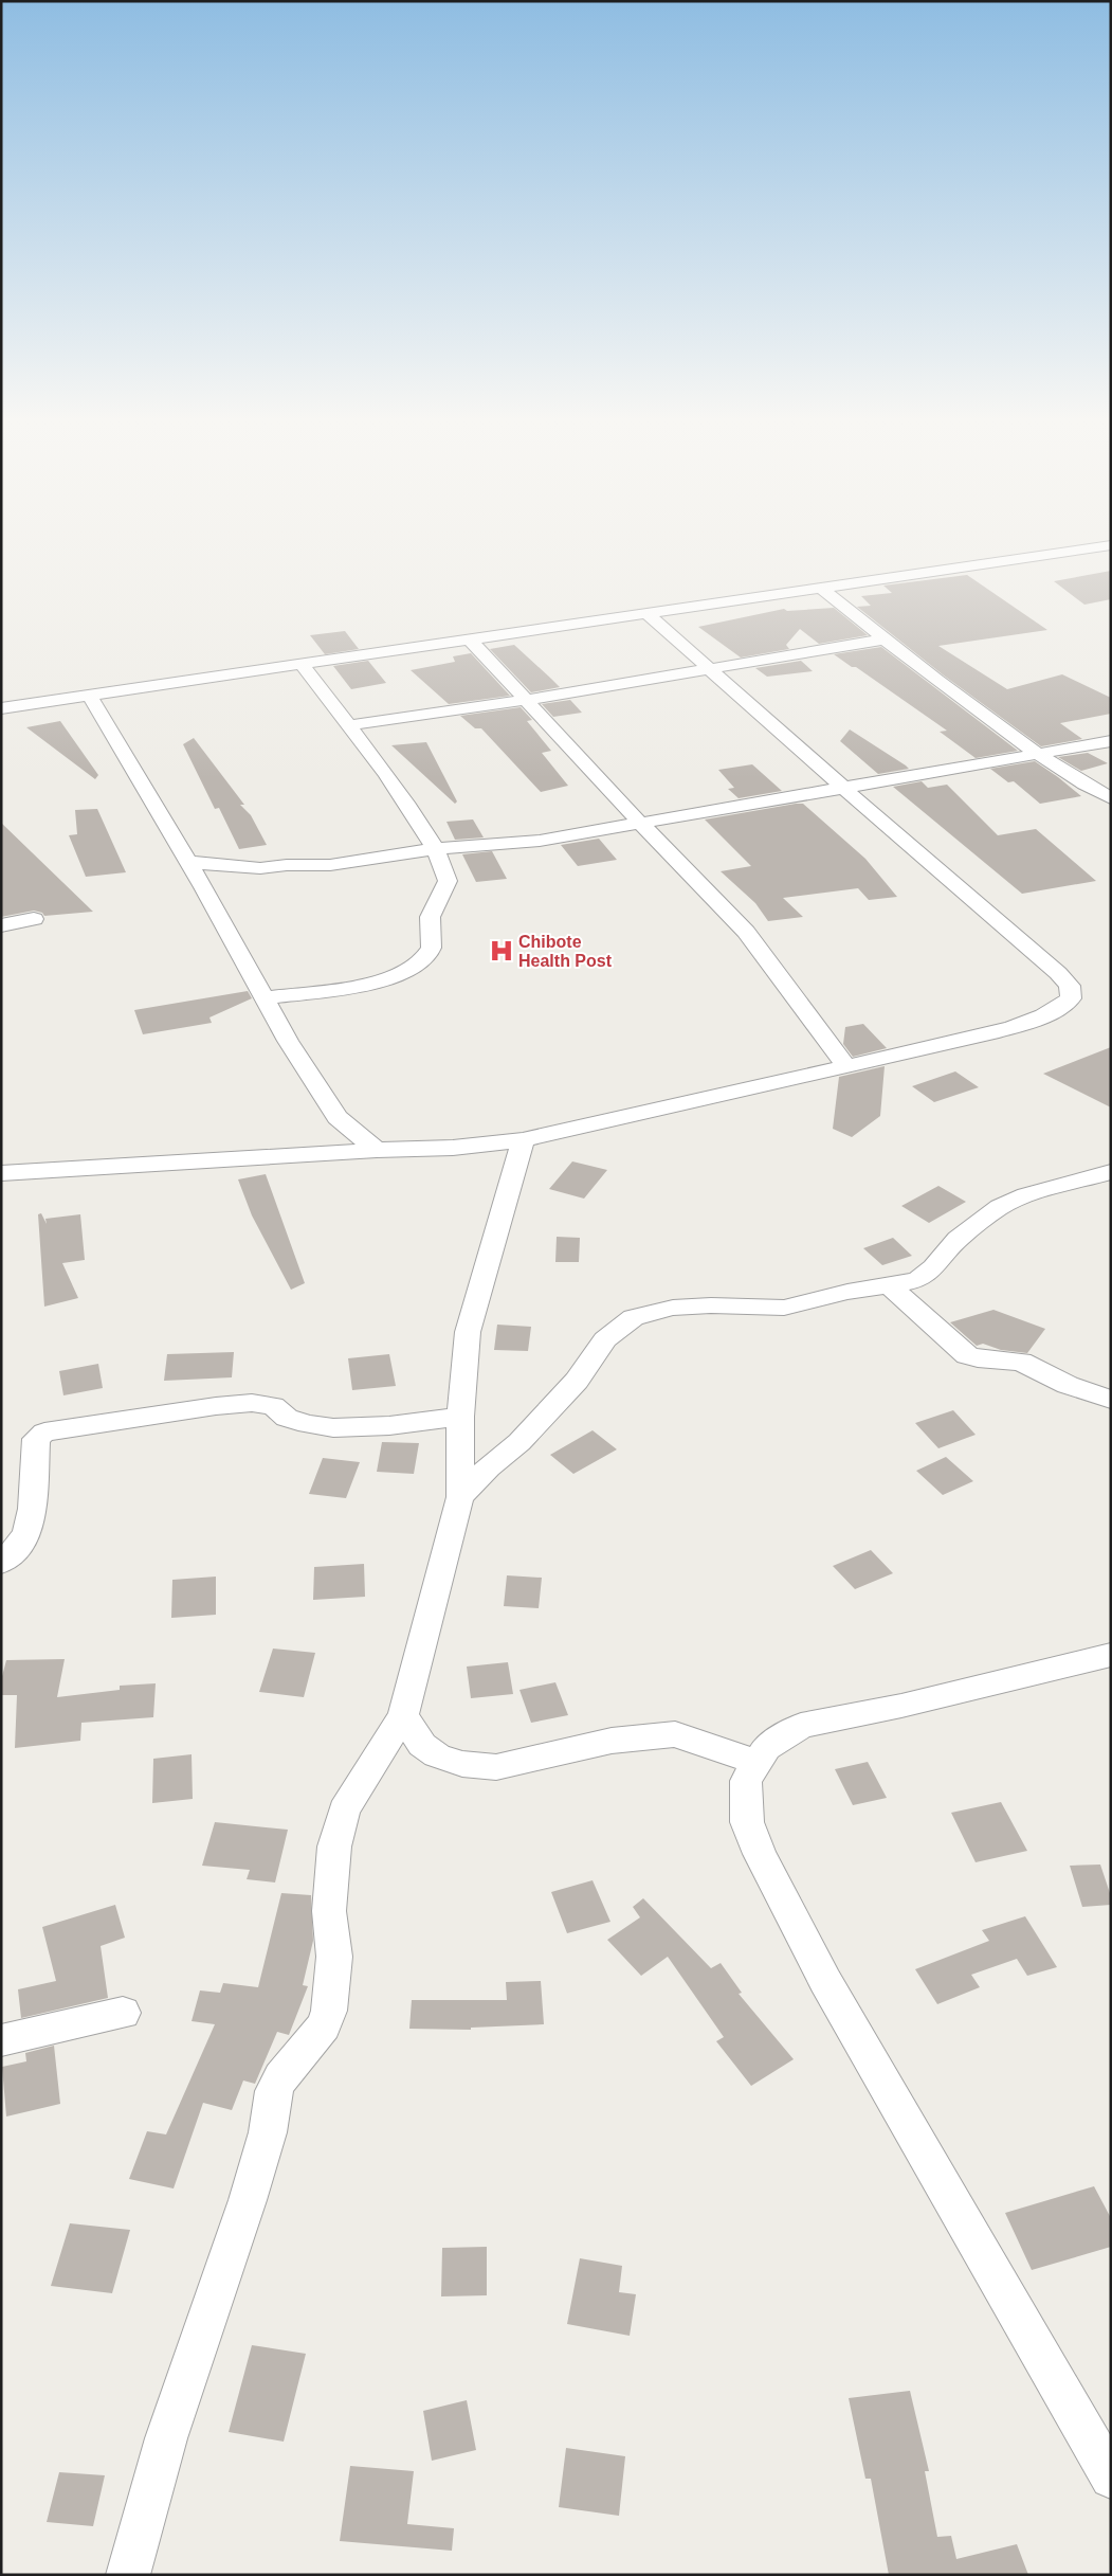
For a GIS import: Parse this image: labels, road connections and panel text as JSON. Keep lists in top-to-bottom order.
{
  "places": {
    "hospital": ["Chibote Health Post"]
  }
}
